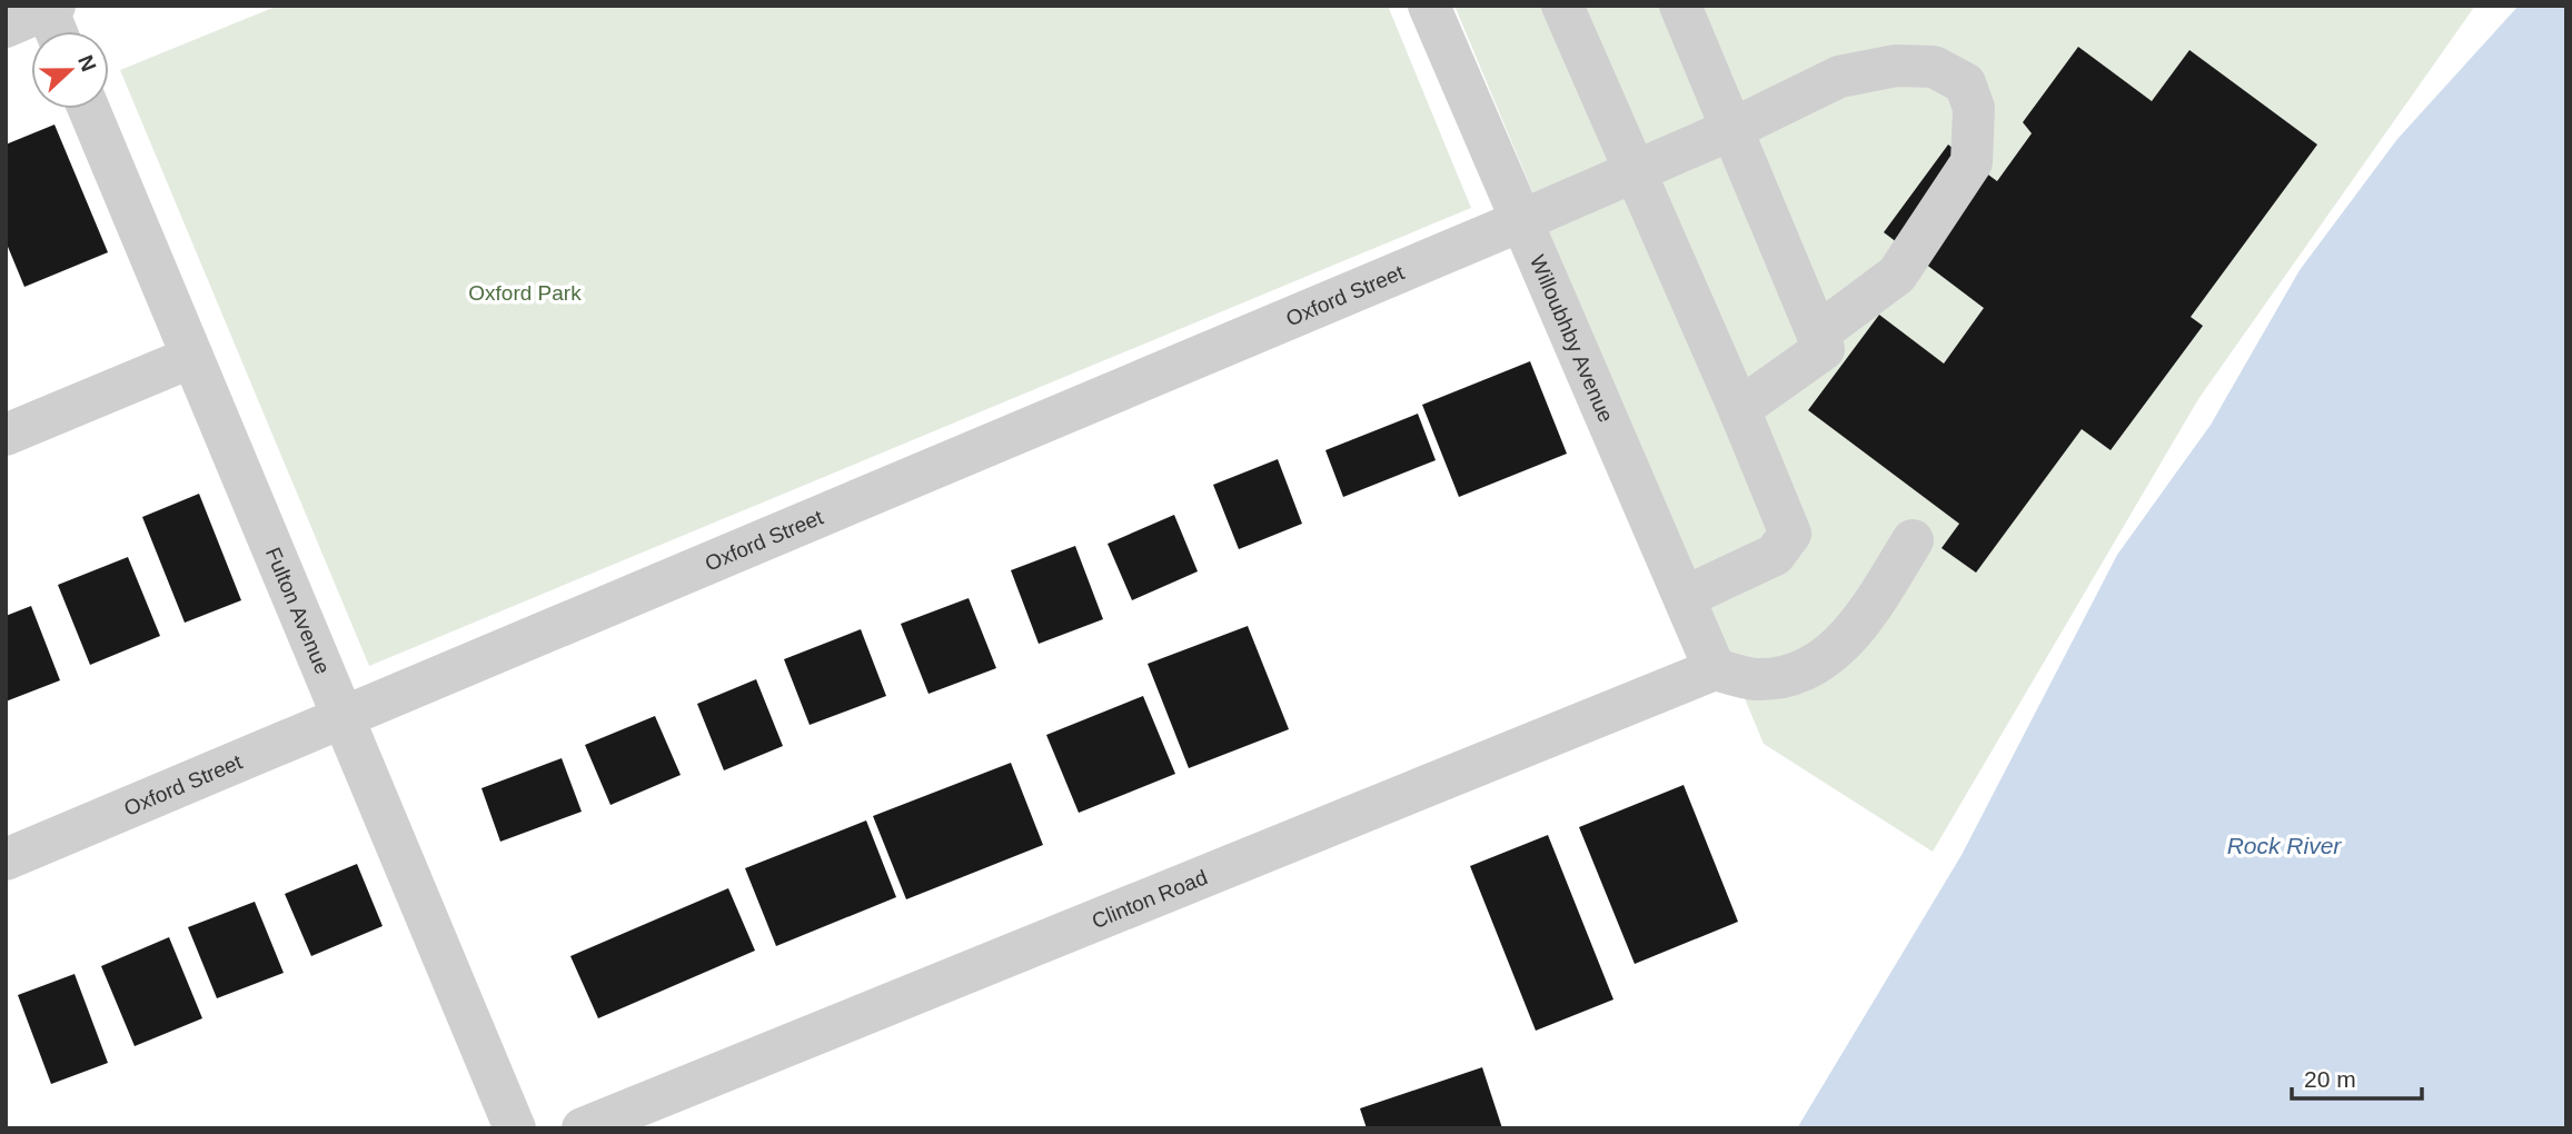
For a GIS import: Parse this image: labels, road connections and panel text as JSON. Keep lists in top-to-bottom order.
{
  "streets": {
    "street": [
      "Oxford Street",
      "Willoubhby Avenue",
      "Fulton Avenue",
      "Clinton Road"
    ]
  },
  "crossings": [
    ["Oxford Street", "Willoubhby Avenue"],
    ["Oxford Street", "Fulton Avenue"],
    ["Willoubhby Avenue", "Clinton Road"]
  ],
  "water": ["Rock River"],
  "parks": ["Oxford Park"],
  "scale_bar": "20 m",
  "north": "right"
}
